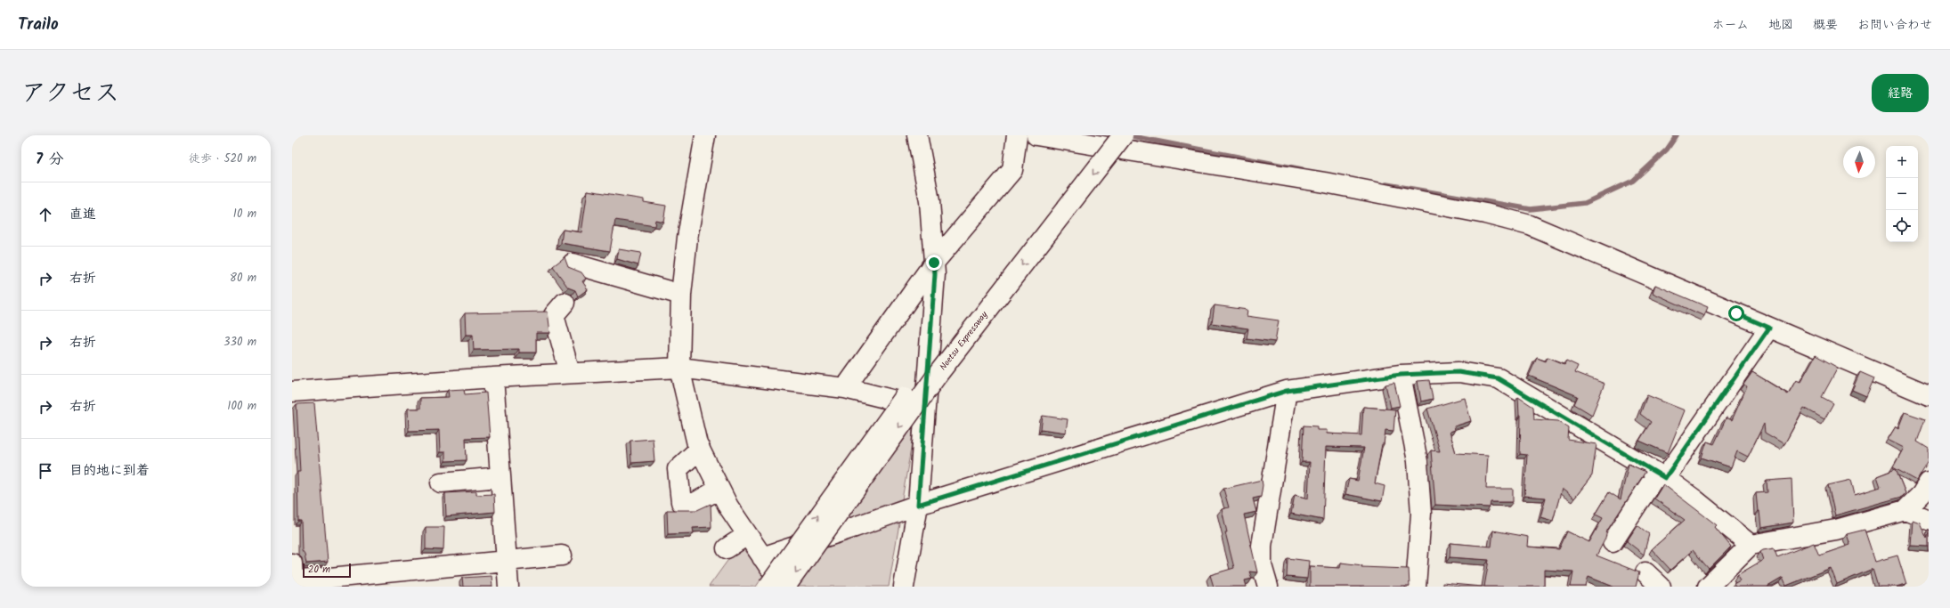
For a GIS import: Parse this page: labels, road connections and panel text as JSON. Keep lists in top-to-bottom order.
{
  "streets": {
    "main road": ["Noetsu Expressway"]
  },
  "scale_bar": "20 m",
  "north": "bottom",
  "page": {
    "header": "Trailo",
    "nav": [
      "ホーム",
      "地図",
      "概要",
      "お問い合わせ"
    ],
    "title": "アクセス",
    "buttons": "経路",
    "heading": ["7 分", "徒歩 · 520 m"],
    "map_buttons": ["+", "−"],
    "list": [
      ["直進", "10 m"],
      ["右折", "80 m"],
      ["右折", "330 m"],
      ["右折", "100 m"],
      "目的地に到着"
    ],
    "scale": "20 m"
  }
}
